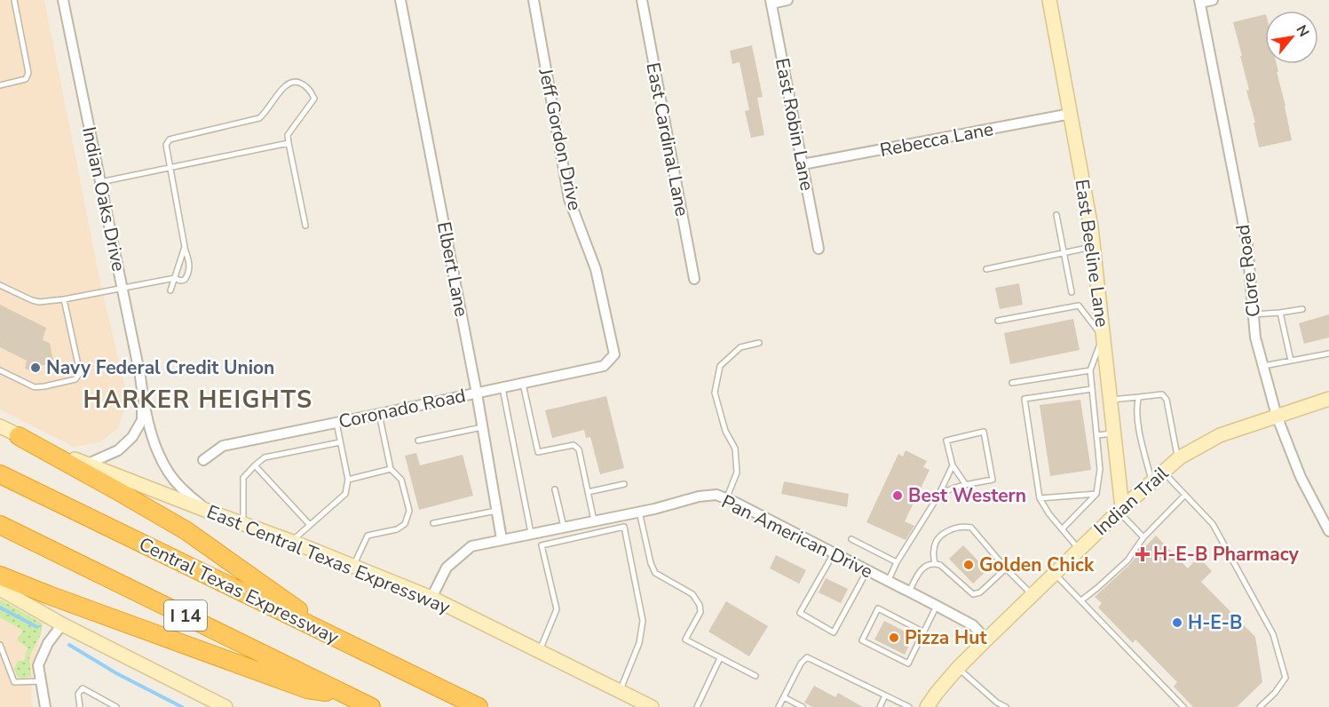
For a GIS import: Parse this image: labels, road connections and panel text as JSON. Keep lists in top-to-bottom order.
{
  "streets": {
    "highway": ["Central Texas Expressway", "I 14"],
    "street": [
      "East Robin Lane",
      "Jeff Gordon Drive",
      "East Cardinal Lane",
      "Rebecca Lane",
      "Indian Oaks Drive",
      "East Beeline Lane",
      "Elbert Lane",
      "Clore Road",
      "Coronado Road",
      "Indian Trail",
      "Pan American Drive",
      "East Central Texas Expressway"
    ]
  },
  "crossings": [
    ["East Robin Lane", "Rebecca Lane"],
    ["Jeff Gordon Drive", "Coronado Road"],
    ["Rebecca Lane", "East Beeline Lane"],
    ["East Beeline Lane", "Indian Trail"],
    ["Elbert Lane", "Coronado Road"],
    ["Elbert Lane", "Pan American Drive"],
    ["Clore Road", "Indian Trail"],
    ["Indian Trail", "Pan American Drive"],
    ["Pan American Drive", "East Central Texas Expressway"]
  ],
  "districts": ["HARKER HEIGHTS"],
  "places": {
    "other": [
      "Navy Federal Credit Union",
      "Best Western",
      "Golden Chick",
      "H-E-B",
      "Pizza Hut"
    ],
    "health": ["H-E-B Pharmacy"]
  },
  "north": "top right"
}
